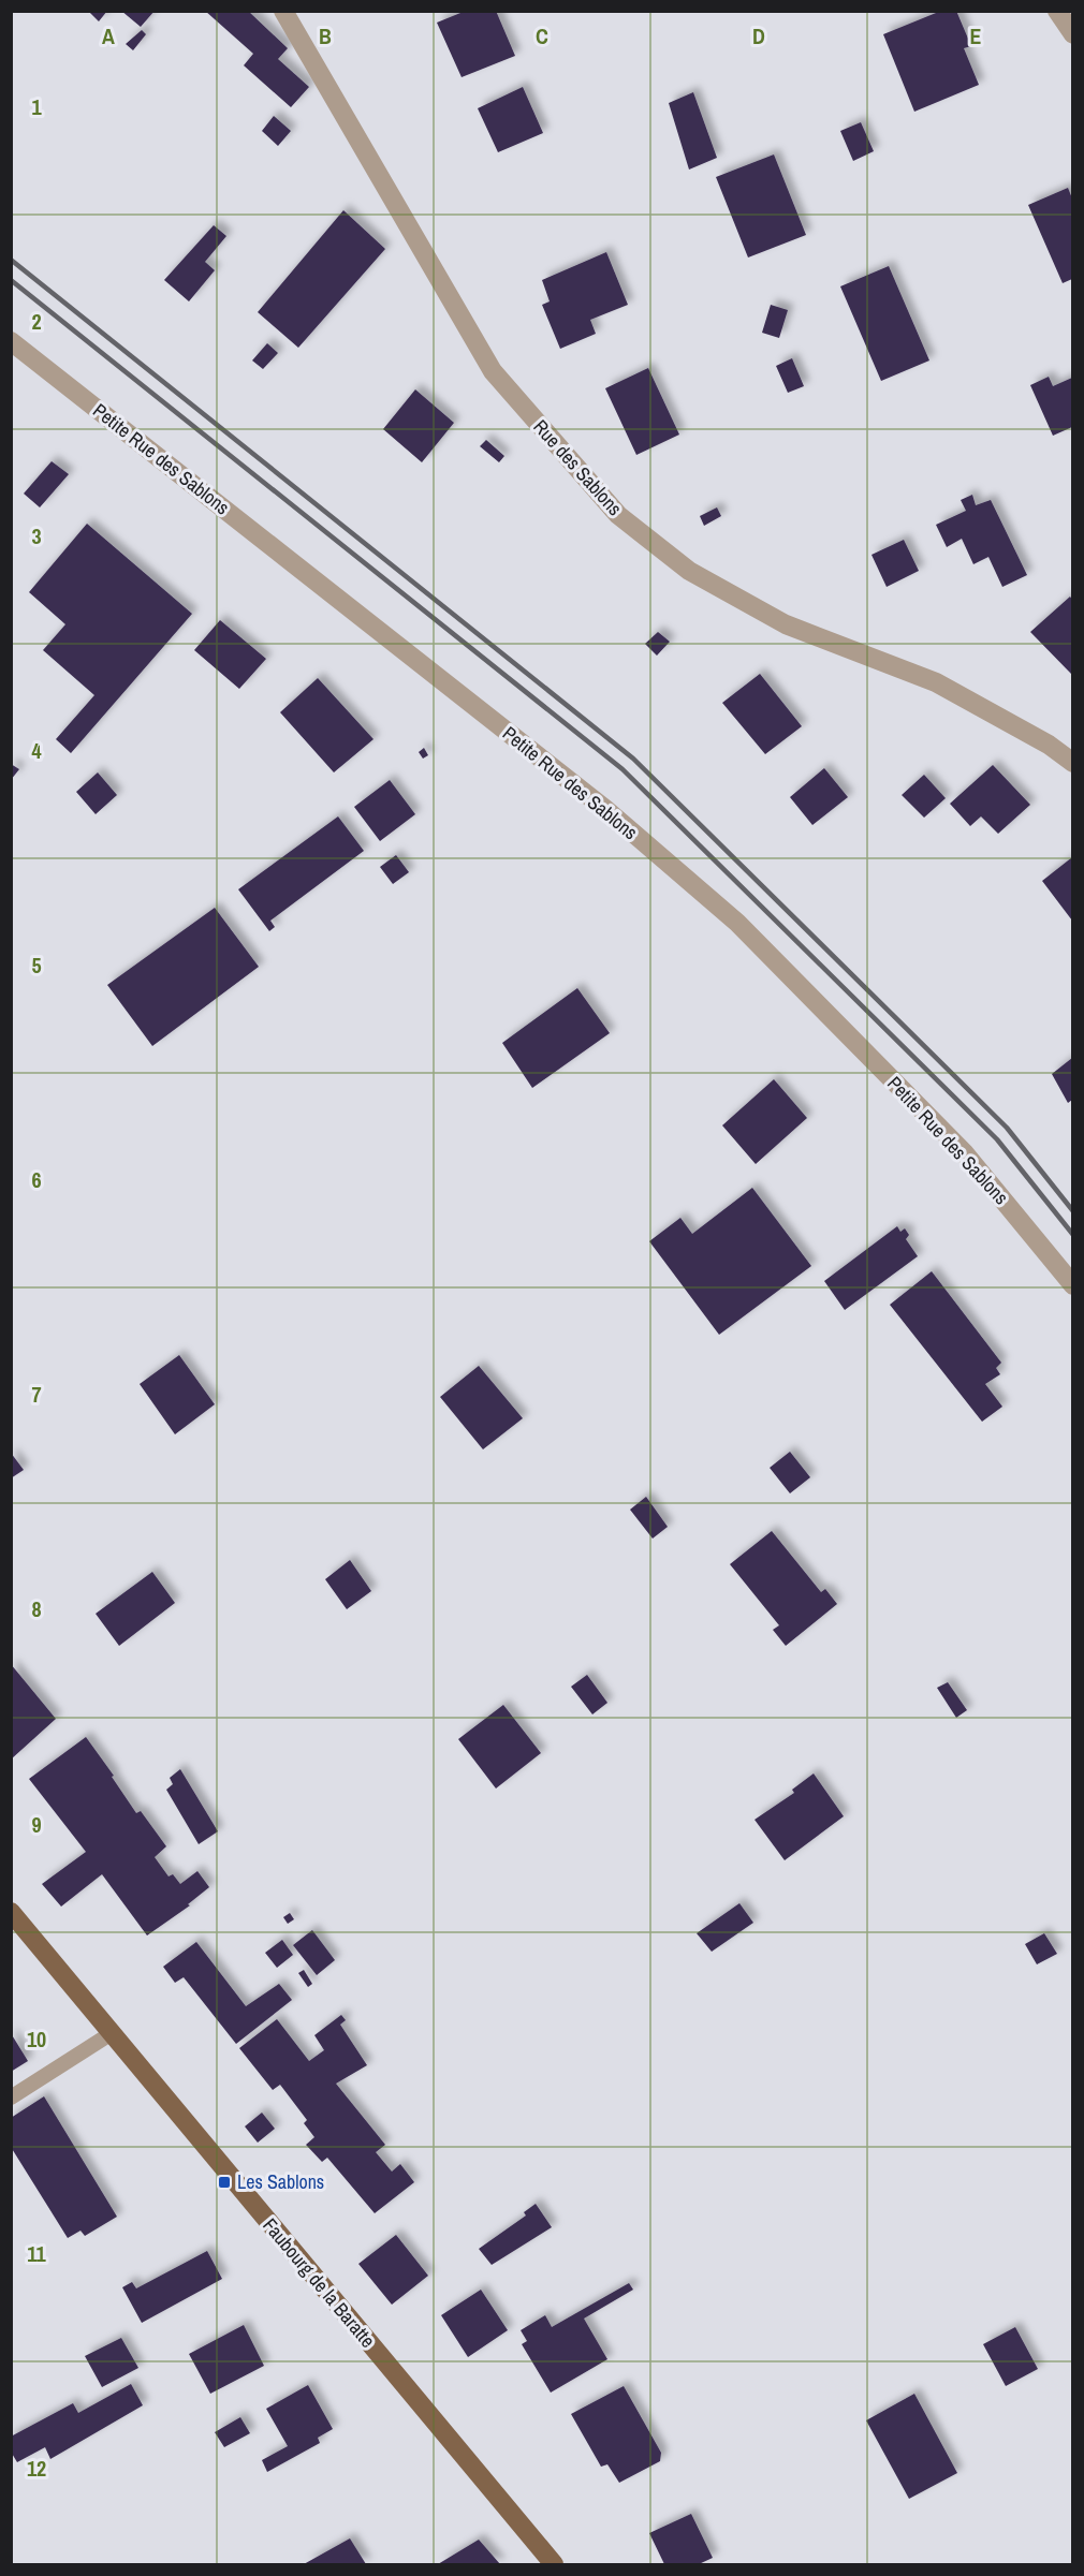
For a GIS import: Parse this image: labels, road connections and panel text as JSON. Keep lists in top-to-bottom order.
{
  "streets": {
    "main road": ["Faubourg de la Baratte"],
    "street": ["Petite Rue des Sablons", "Rue des Sablons"]
  },
  "places": {
    "transit": ["Les Sablons"]
  },
  "grid": {
    "columns": [
      "A",
      "B",
      "C",
      "D",
      "E"
    ],
    "rows": [
      "1",
      "2",
      "3",
      "4",
      "5",
      "6",
      "7",
      "8",
      "9",
      "10",
      "11",
      "12"
    ]
  }
}
